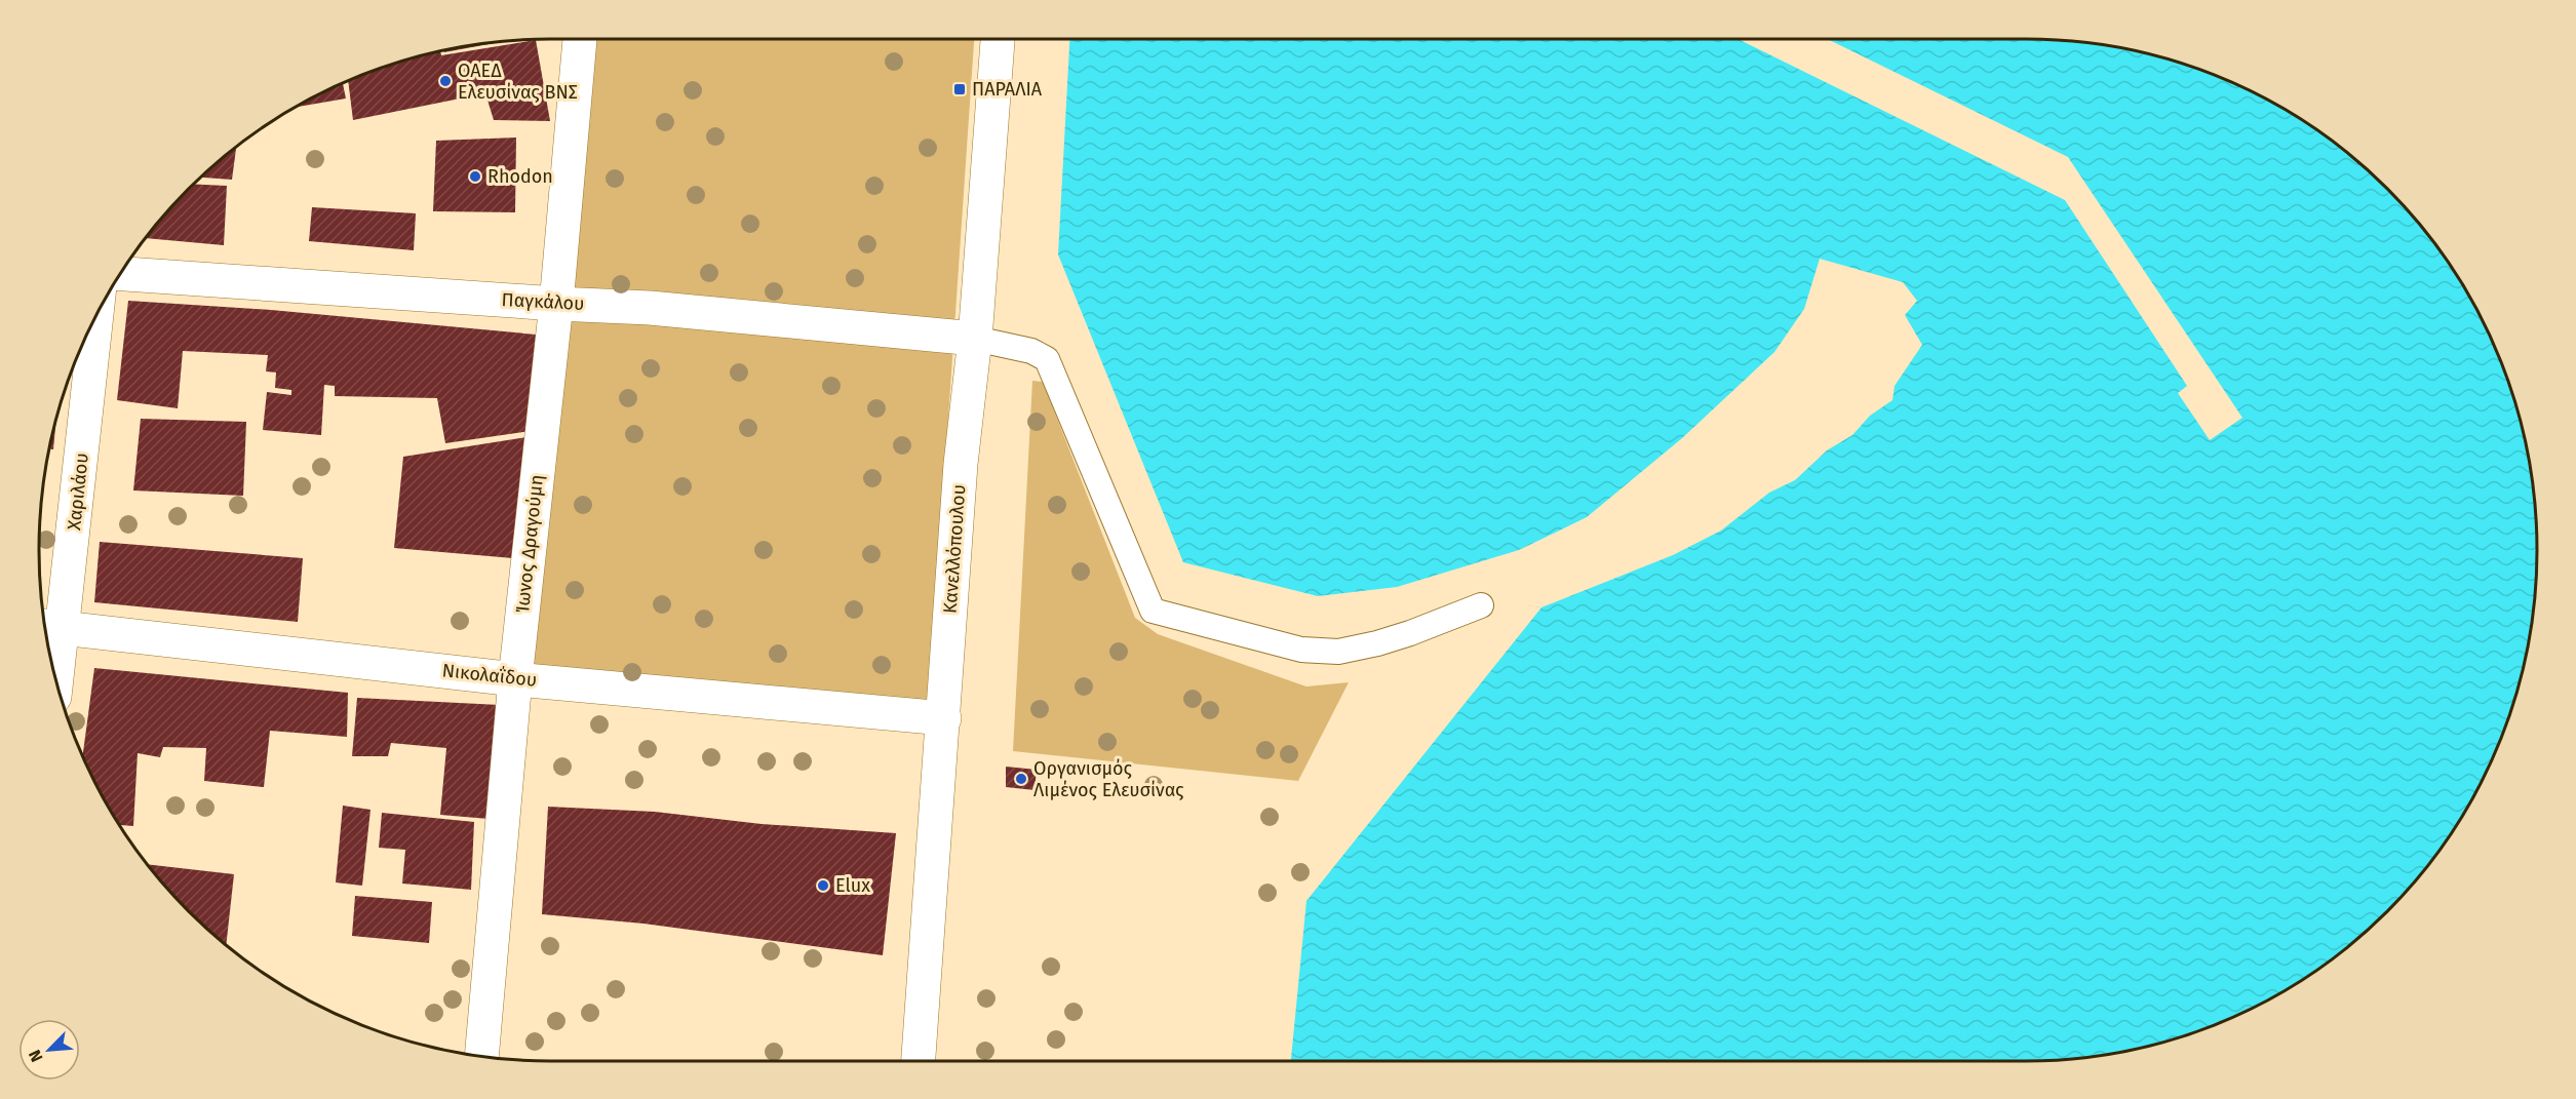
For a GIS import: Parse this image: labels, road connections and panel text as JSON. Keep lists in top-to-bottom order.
{
  "streets": {
    "street": [
      "Παγκάλου",
      "Χαριλάου",
      "Ίωνος Δραγούμη",
      "Κανελλόπουλου",
      "Νικολαΐδου"
    ]
  },
  "crossings": [
    ["Παγκάλου", "Ίωνος Δραγούμη"],
    ["Παγκάλου", "Κανελλόπουλου"],
    ["Χαριλάου", "Νικολαΐδου"],
    ["Ίωνος Δραγούμη", "Νικολαΐδου"],
    ["Κανελλόπουλου", "Νικολαΐδου"]
  ],
  "places": {
    "other": [
      "ΟΑΕΔ Ελευσίνας ΒΝΣ",
      "Rhodon",
      "Οργανισμός Λιμένος Ελευσίνας",
      "Elux"
    ],
    "transit": ["ΠΑΡΑΛΙΑ"]
  },
  "north": "bottom left"
}
